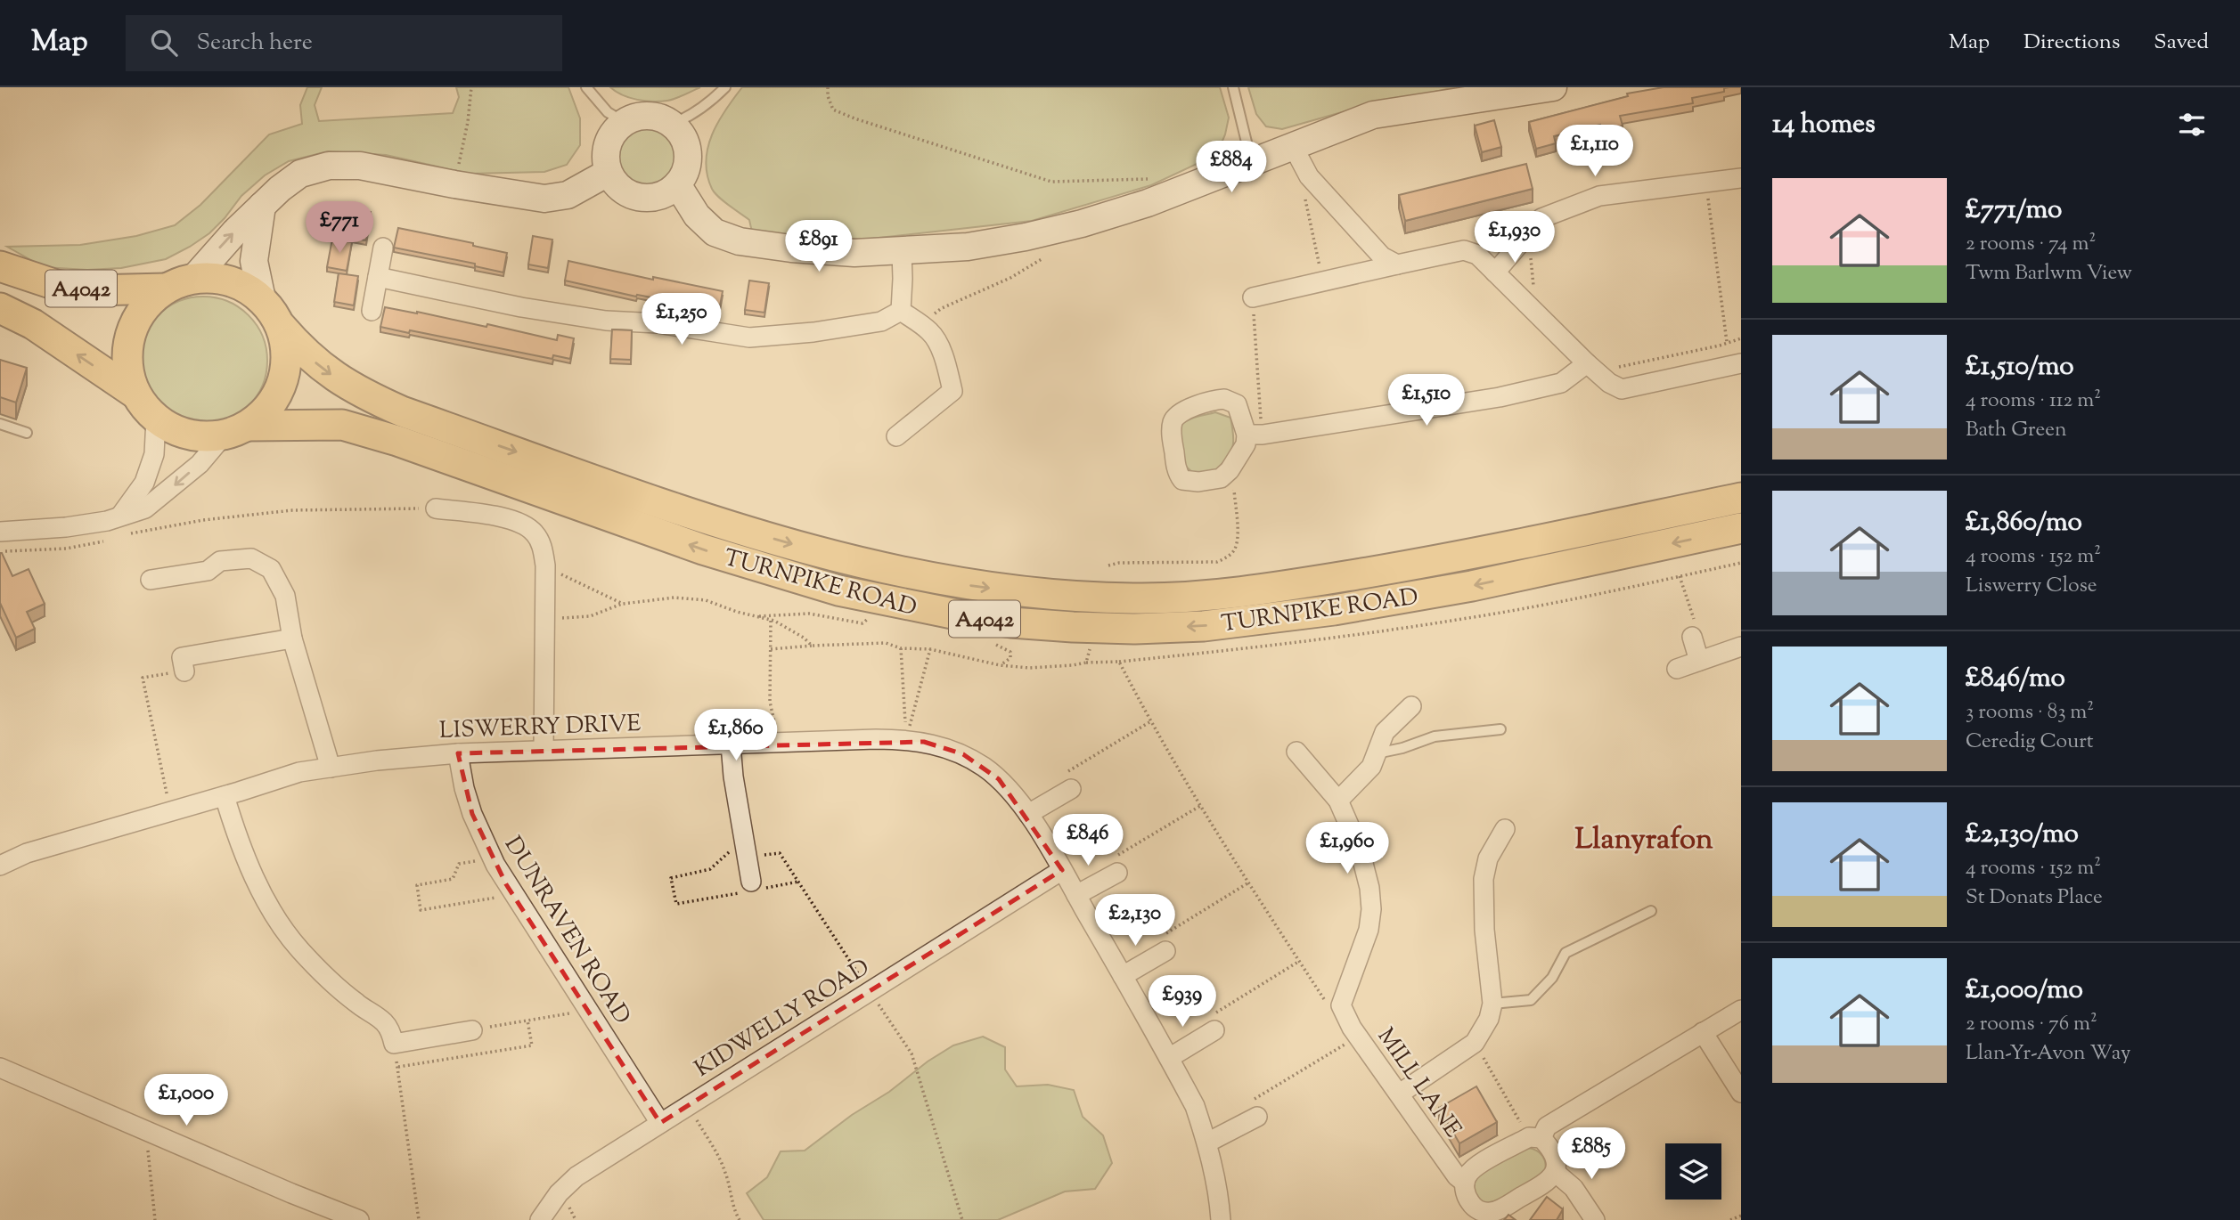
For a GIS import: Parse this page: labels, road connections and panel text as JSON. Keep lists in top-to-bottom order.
{
  "streets": {
    "highway": ["A4042", "TURNPIKE ROAD"],
    "street": [
      "LISWERRY DRIVE",
      "DUNRAVEN ROAD",
      "KIDWELLY ROAD",
      "MILL LANE"
    ]
  },
  "crossings": [
    ["A4042", "TURNPIKE ROAD"],
    ["LISWERRY DRIVE", "DUNRAVEN ROAD"],
    ["LISWERRY DRIVE", "KIDWELLY ROAD"],
    ["DUNRAVEN ROAD", "KIDWELLY ROAD"]
  ],
  "districts": ["Llanyrafon"],
  "page": {
    "header": "Map",
    "search": "Search here",
    "nav": ["Map", "Directions", "Saved"],
    "heading": "14 homes",
    "price": [
      "£1,110",
      "£884",
      "£771",
      "£1,930",
      "£891",
      "£1,250",
      "£1,510",
      "£1,860",
      "£846",
      "£1,960",
      "£2,130",
      "£939",
      "£1,000",
      "£885"
    ],
    "list": [
      {
        "name": "£771/mo",
        "note": "2 rooms · 74 m² · Twm Barlwm View"
      },
      {
        "name": "£1,510/mo",
        "note": "4 rooms · 112 m² · Bath Green"
      },
      {
        "name": "£1,860/mo",
        "note": "4 rooms · 152 m² · Liswerry Close"
      },
      {
        "name": "£846/mo",
        "note": "3 rooms · 83 m² · Ceredig Court"
      },
      {
        "name": "£2,130/mo",
        "note": "4 rooms · 152 m² · St Donats Place"
      },
      {
        "name": "£1,000/mo",
        "note": "2 rooms · 76 m² · Llan-Yr-Avon Way"
      }
    ]
  }
}
